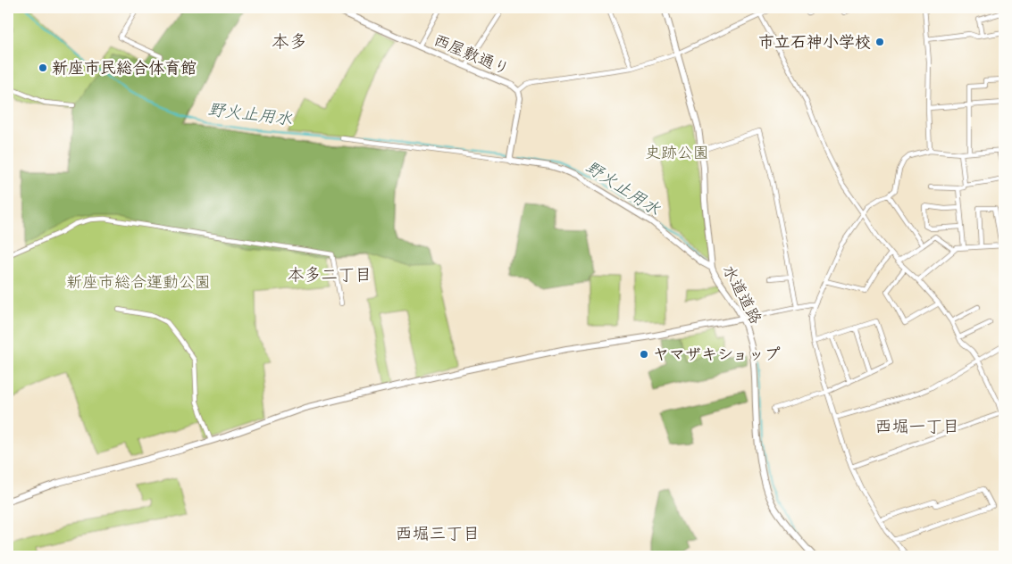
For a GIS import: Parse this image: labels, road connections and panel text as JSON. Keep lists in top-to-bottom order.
{
  "streets": {
    "street": ["西屋敷通り", "水道道路"]
  },
  "districts": [
    "本多",
    "本多二丁目",
    "西堀一丁目",
    "西堀三丁目"
  ],
  "water": ["野火止用水"],
  "parks": ["史跡公園", "新座市総合運動公園"],
  "places": ["市立石神小学校", "新座市民総合体育館", "ヤマザキショップ"]
}
